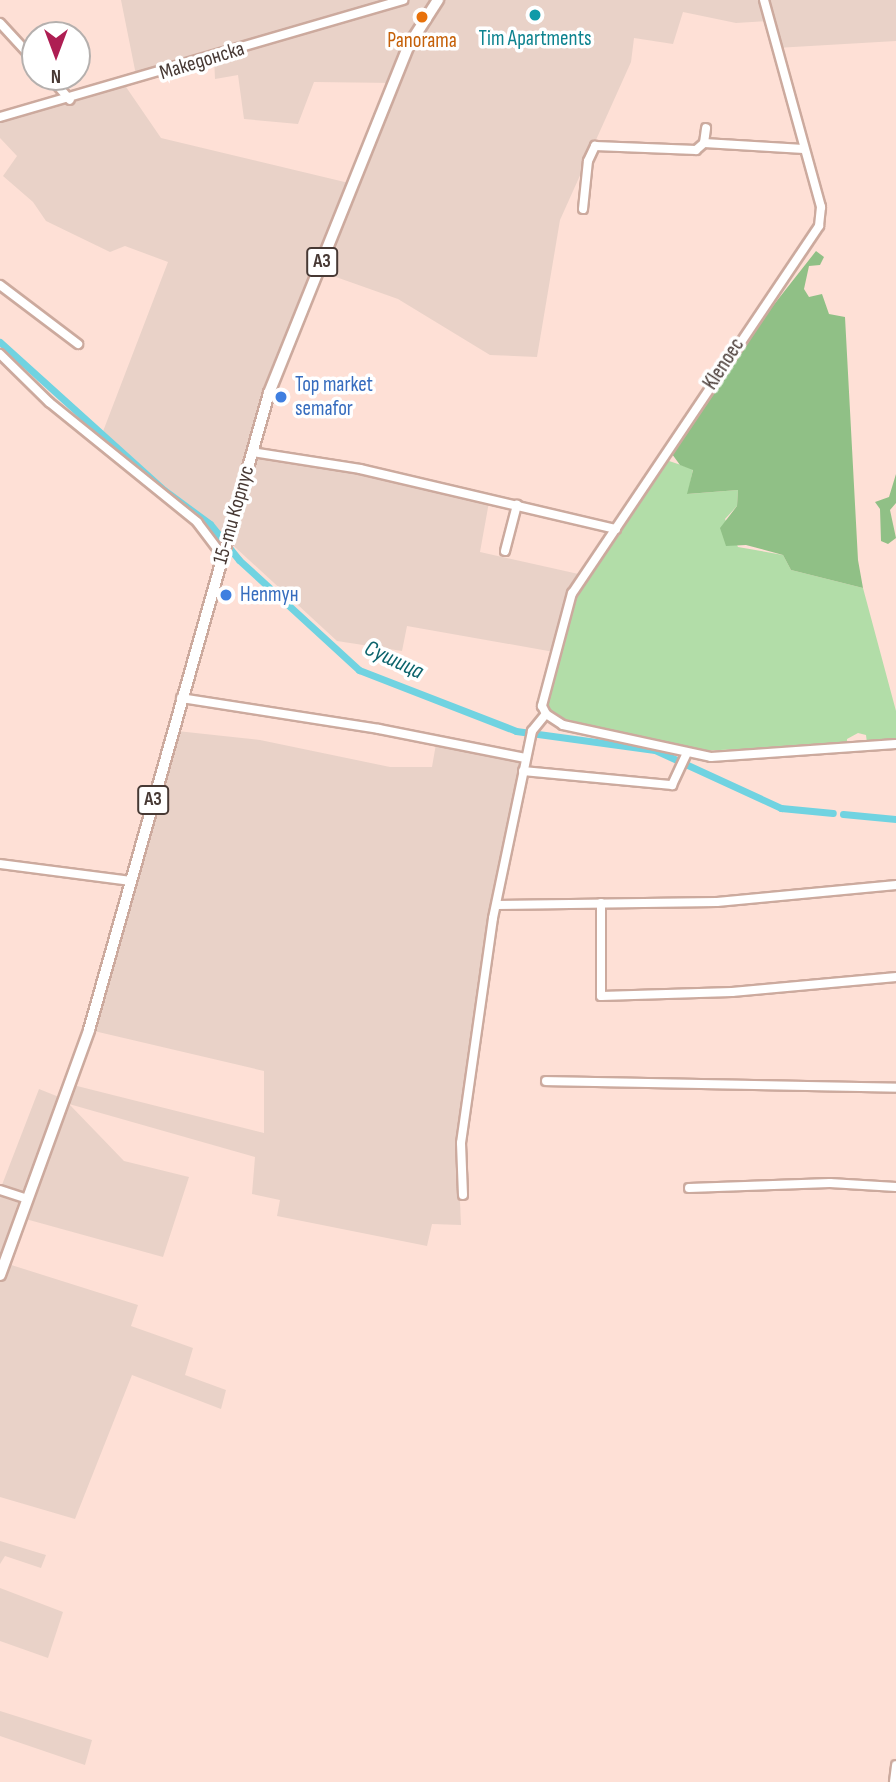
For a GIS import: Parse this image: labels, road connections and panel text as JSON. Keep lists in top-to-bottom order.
{
  "streets": {
    "main road": ["A3", "15-ти Корпус"],
    "street": ["Македонска", "Klenoec"]
  },
  "crossings": [
    ["A3", "15-ти Корпус"]
  ],
  "water": ["Сушица"],
  "places": [
    "Tim Apartments",
    "Panorama",
    "Top market semafor",
    "Нептун"
  ],
  "north": "bottom"
}
